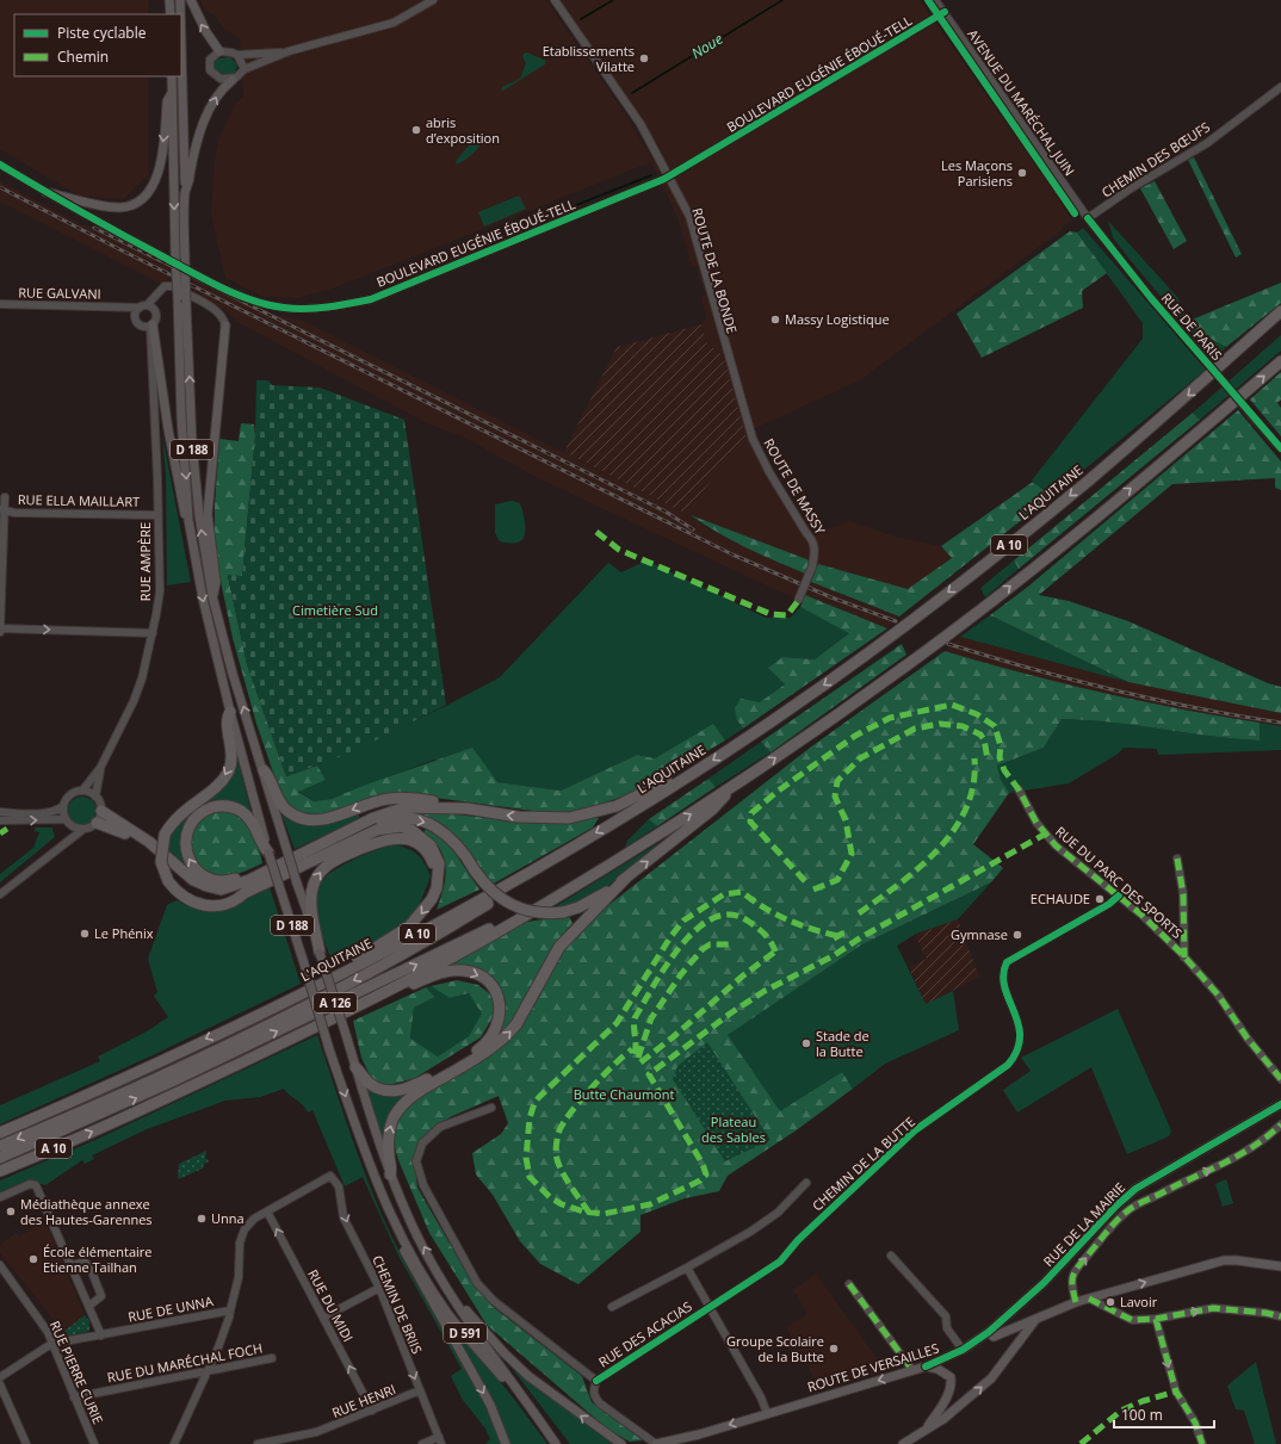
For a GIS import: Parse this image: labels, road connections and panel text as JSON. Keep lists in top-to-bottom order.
{
  "streets": {
    "highway": ["L'AQUITAINE", "A 10", "A 126"],
    "main road": [
      "D 188",
      "RUE DE LA MAIRIE",
      "D 591",
      "ROUTE DE VERSAILLES"
    ],
    "street": [
      "BOULEVARD EUGÉNIE ÉBOUÉ-TELL",
      "AVENUE DU MARÉCHAL JUIN",
      "CHEMIN DES BŒUFS",
      "ROUTE DE LA BONDE",
      "RUE GALVANI",
      "RUE DE PARIS",
      "ROUTE DE MASSY",
      "RUE ELLA MAILLART",
      "RUE AMPÈRE",
      "RUE DU PARC DES SPORTS",
      "CHEMIN DE LA BUTTE",
      "CHEMIN DE BRIIS",
      "RUE DU MIDI",
      "RUE DE UNNA",
      "RUE DES ACACIAS",
      "RUE DU MARÉCHAL FOCH",
      "RUE PIERRE CURIE",
      "RUE HENRI"
    ]
  },
  "crossings": [
    ["BOULEVARD EUGÉNIE ÉBOUÉ-TELL", "AVENUE DU MARÉCHAL JUIN"],
    ["BOULEVARD EUGÉNIE ÉBOUÉ-TELL", "ROUTE DE LA BONDE"],
    ["AVENUE DU MARÉCHAL JUIN", "CHEMIN DES BŒUFS"],
    ["AVENUE DU MARÉCHAL JUIN", "RUE DE PARIS"],
    ["CHEMIN DES BŒUFS", "RUE DE PARIS"],
    ["ROUTE DE LA BONDE", "ROUTE DE MASSY"],
    ["RUE GALVANI", "RUE AMPÈRE"],
    ["D 188", "D 591"],
    ["L'AQUITAINE", "A 126"],
    ["RUE ELLA MAILLART", "RUE AMPÈRE"],
    ["A 10", "A 126"],
    ["RUE DU PARC DES SPORTS", "CHEMIN DE LA BUTTE"],
    ["CHEMIN DE LA BUTTE", "RUE DES ACACIAS"],
    ["RUE DE LA MAIRIE", "ROUTE DE VERSAILLES"],
    ["CHEMIN DE BRIIS", "RUE DE UNNA"],
    ["CHEMIN DE BRIIS", "RUE HENRI"],
    ["RUE DU MIDI", "RUE DE UNNA"],
    ["RUE DU MIDI", "RUE HENRI"],
    ["RUE DE UNNA", "RUE PIERRE CURIE"],
    ["RUE DU MARÉCHAL FOCH", "RUE PIERRE CURIE"]
  ],
  "one_way": ["CHEMIN DE BRIIS", "RUE DU MIDI"],
  "water": ["Noue"],
  "parks": ["Cimetière Sud", "Butte Chaumont", "Plateau des Sables"],
  "places": [
    "Etablissements Vilatte",
    "abris d’exposition",
    "Les Maçons Parisiens",
    "Massy Logistique",
    "ECHAUDE",
    "Le Phénix",
    "Gymnase",
    "Stade de la Butte",
    "Médiathèque annexe des Hautes-Garennes",
    "Unna",
    "École élémentaire Etienne Tailhan",
    "Lavoir",
    "Groupe Scolaire de la Butte"
  ],
  "legend": ["Piste cyclable", "Chemin"],
  "scale_bar": "100 m"
}
